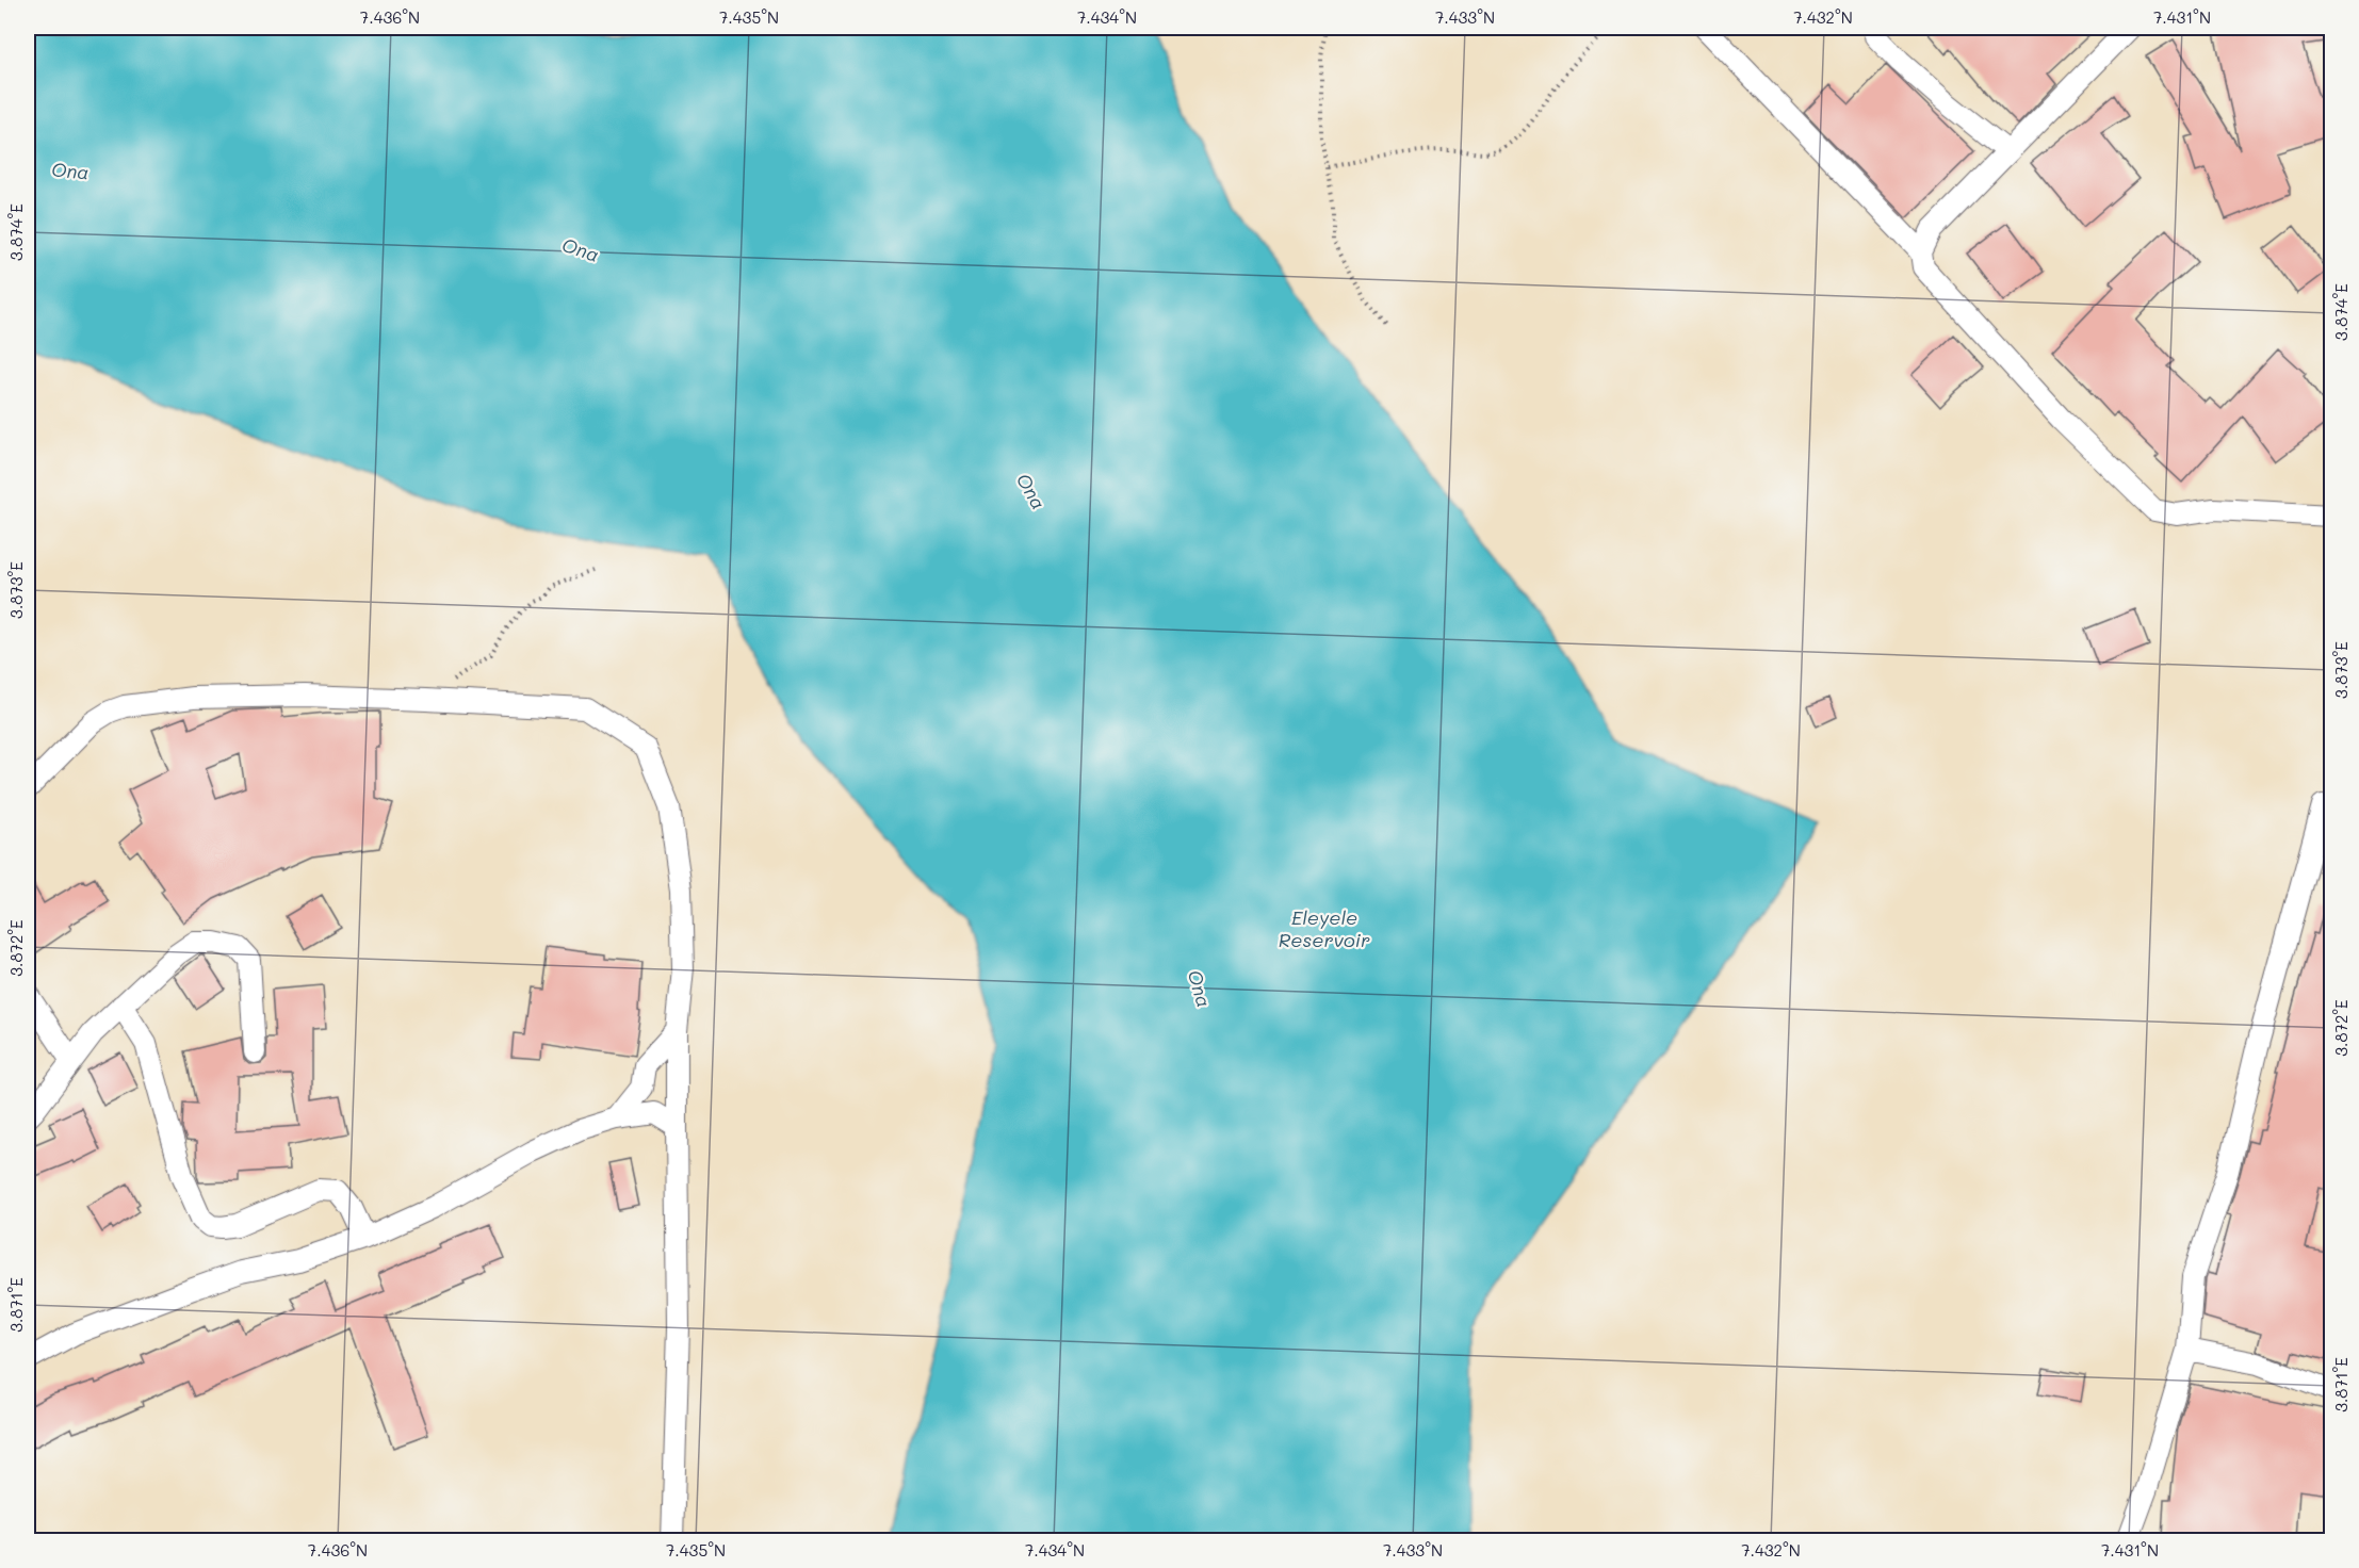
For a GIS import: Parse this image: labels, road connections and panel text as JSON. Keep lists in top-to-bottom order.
{
  "water": ["Ona", "Eleyele Reservoir"],
  "coordinates": [
    "7.436°N",
    "7.435°N",
    "7.434°N",
    "7.433°N",
    "7.432°N",
    "7.431°N",
    "3.874°E",
    "3.873°E",
    "3.872°E",
    "3.871°E"
  ]
}
